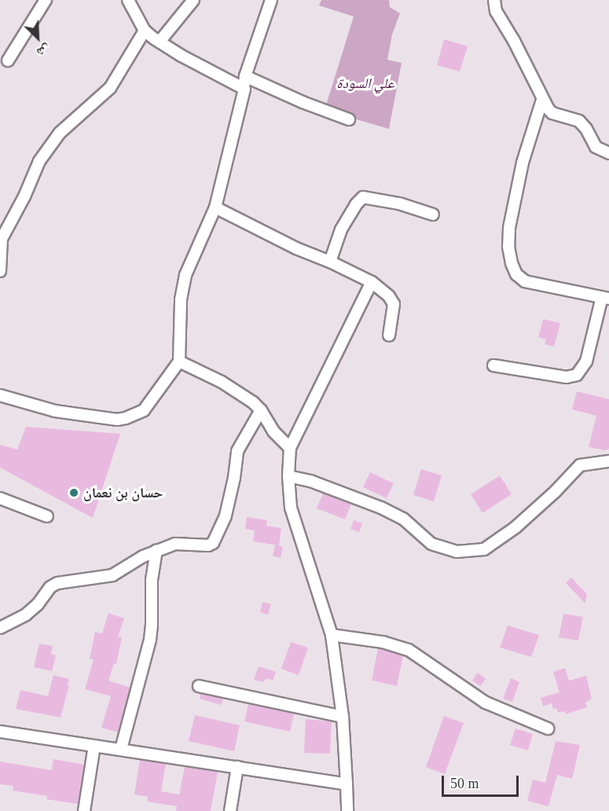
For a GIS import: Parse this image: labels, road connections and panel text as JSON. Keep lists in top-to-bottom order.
{
  "parks": ["علي السودة"],
  "places": ["حسان بن نعمان"],
  "scale_bar": "50 m",
  "north": "bottom right"
}
